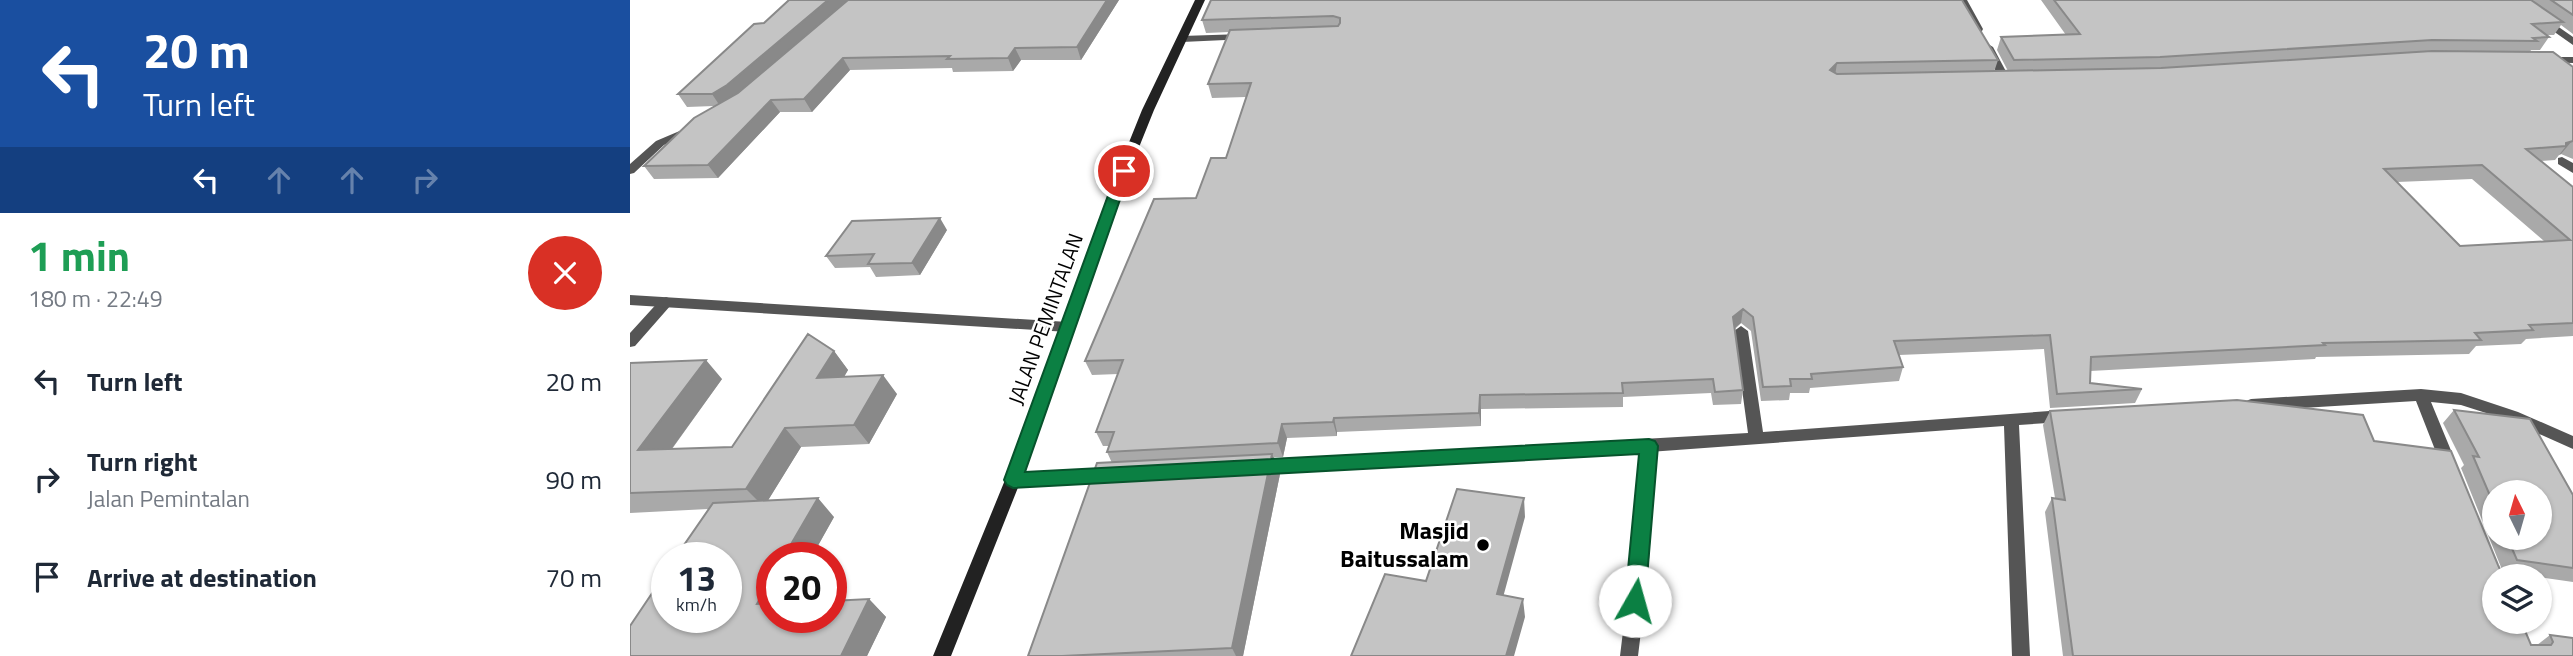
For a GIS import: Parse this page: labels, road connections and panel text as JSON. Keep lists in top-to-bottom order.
{
  "streets": {
    "main road": ["JALAN PEMINTALAN"]
  },
  "places": ["Masjid Baitussalam"],
  "north": "top",
  "page": {
    "turn": ["20 m", "Turn left"],
    "heading": ["1 min", "180 m · 22:49"],
    "list": [
      {
        "name": "Turn left",
        "value": "20 m"
      },
      {
        "name": "Turn right",
        "note": "Jalan Pemintalan",
        "value": "90 m"
      },
      {
        "name": "Arrive at destination",
        "value": "70 m"
      }
    ],
    "speed": "13 km/h",
    "limit": "20"
  }
}
